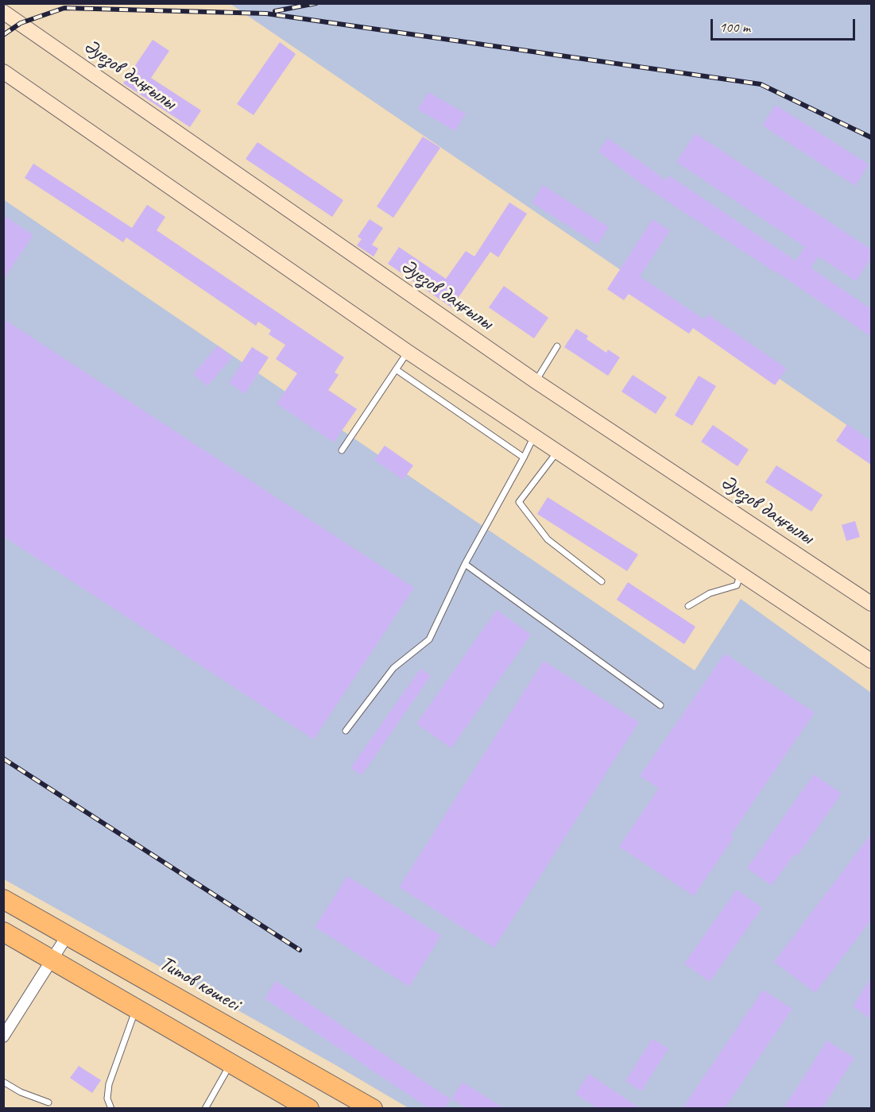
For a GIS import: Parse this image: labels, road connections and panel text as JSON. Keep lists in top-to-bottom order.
{
  "streets": {
    "highway": ["Титов көшесі"],
    "main road": ["Әуезов даңғылы"]
  },
  "scale_bar": "100 m"
}
